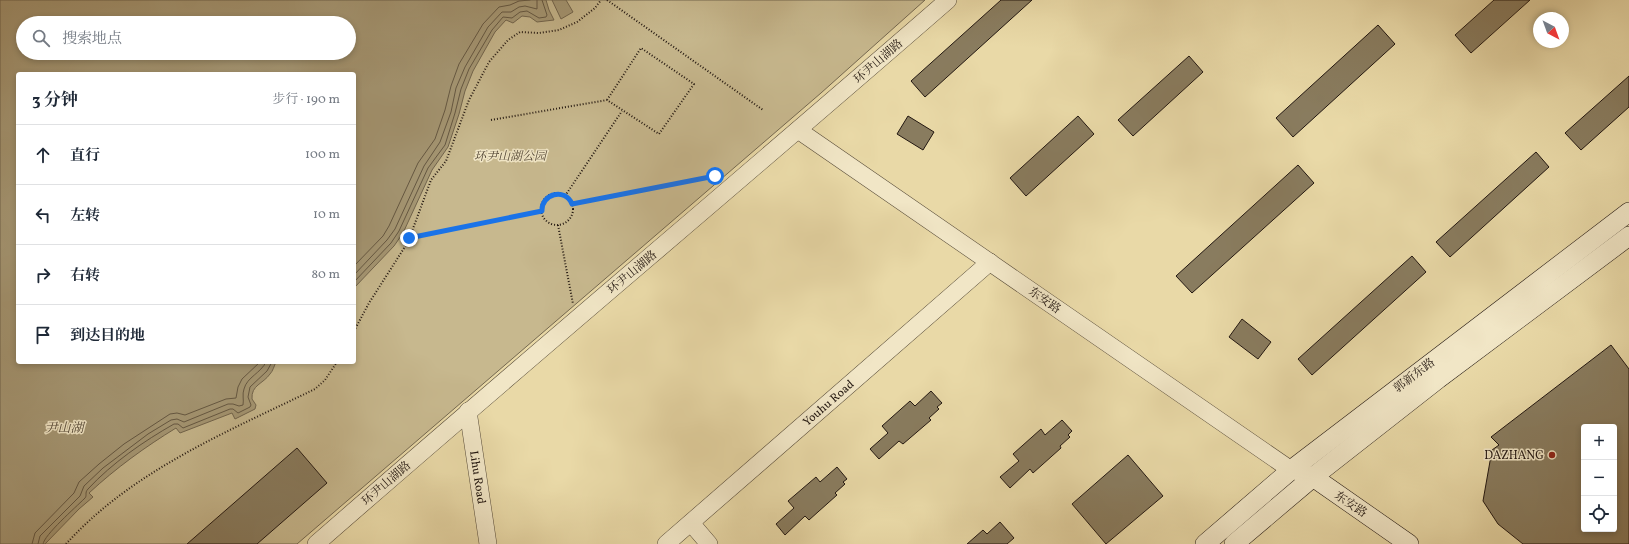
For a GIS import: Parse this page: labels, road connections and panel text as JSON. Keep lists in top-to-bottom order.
{
  "streets": {
    "main road": ["东安路", "郭新东路"],
    "street": ["环尹山湖路", "Youhu Road", "Lihu Road"]
  },
  "crossings": [
    ["环尹山湖路", "东安路"],
    ["环尹山湖路", "Lihu Road"],
    ["东安路", "郭新东路"],
    ["东安路", "Youhu Road"]
  ],
  "water": ["尹山湖"],
  "parks": ["环尹山湖公园"],
  "places": ["DAZHANG"],
  "north": "bottom right",
  "page": {
    "search": "搜索地点",
    "heading": ["3 分钟", "步行 · 190 m"],
    "list": [
      ["直行", "100 m"],
      ["左转", "10 m"],
      ["右转", "80 m"],
      "到达目的地"
    ],
    "map_buttons": ["+", "−"]
  }
}
